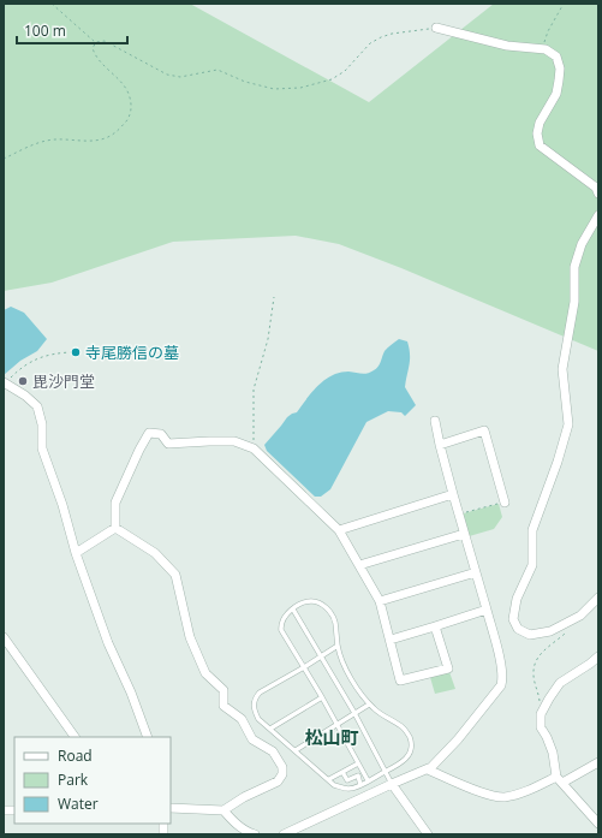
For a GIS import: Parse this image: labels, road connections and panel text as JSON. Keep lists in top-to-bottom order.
{
  "districts": ["松山町"],
  "places": ["寺尾勝信の墓", "毘沙門堂"],
  "legend": ["Road", "Park", "Water"],
  "scale_bar": "100 m"
}
